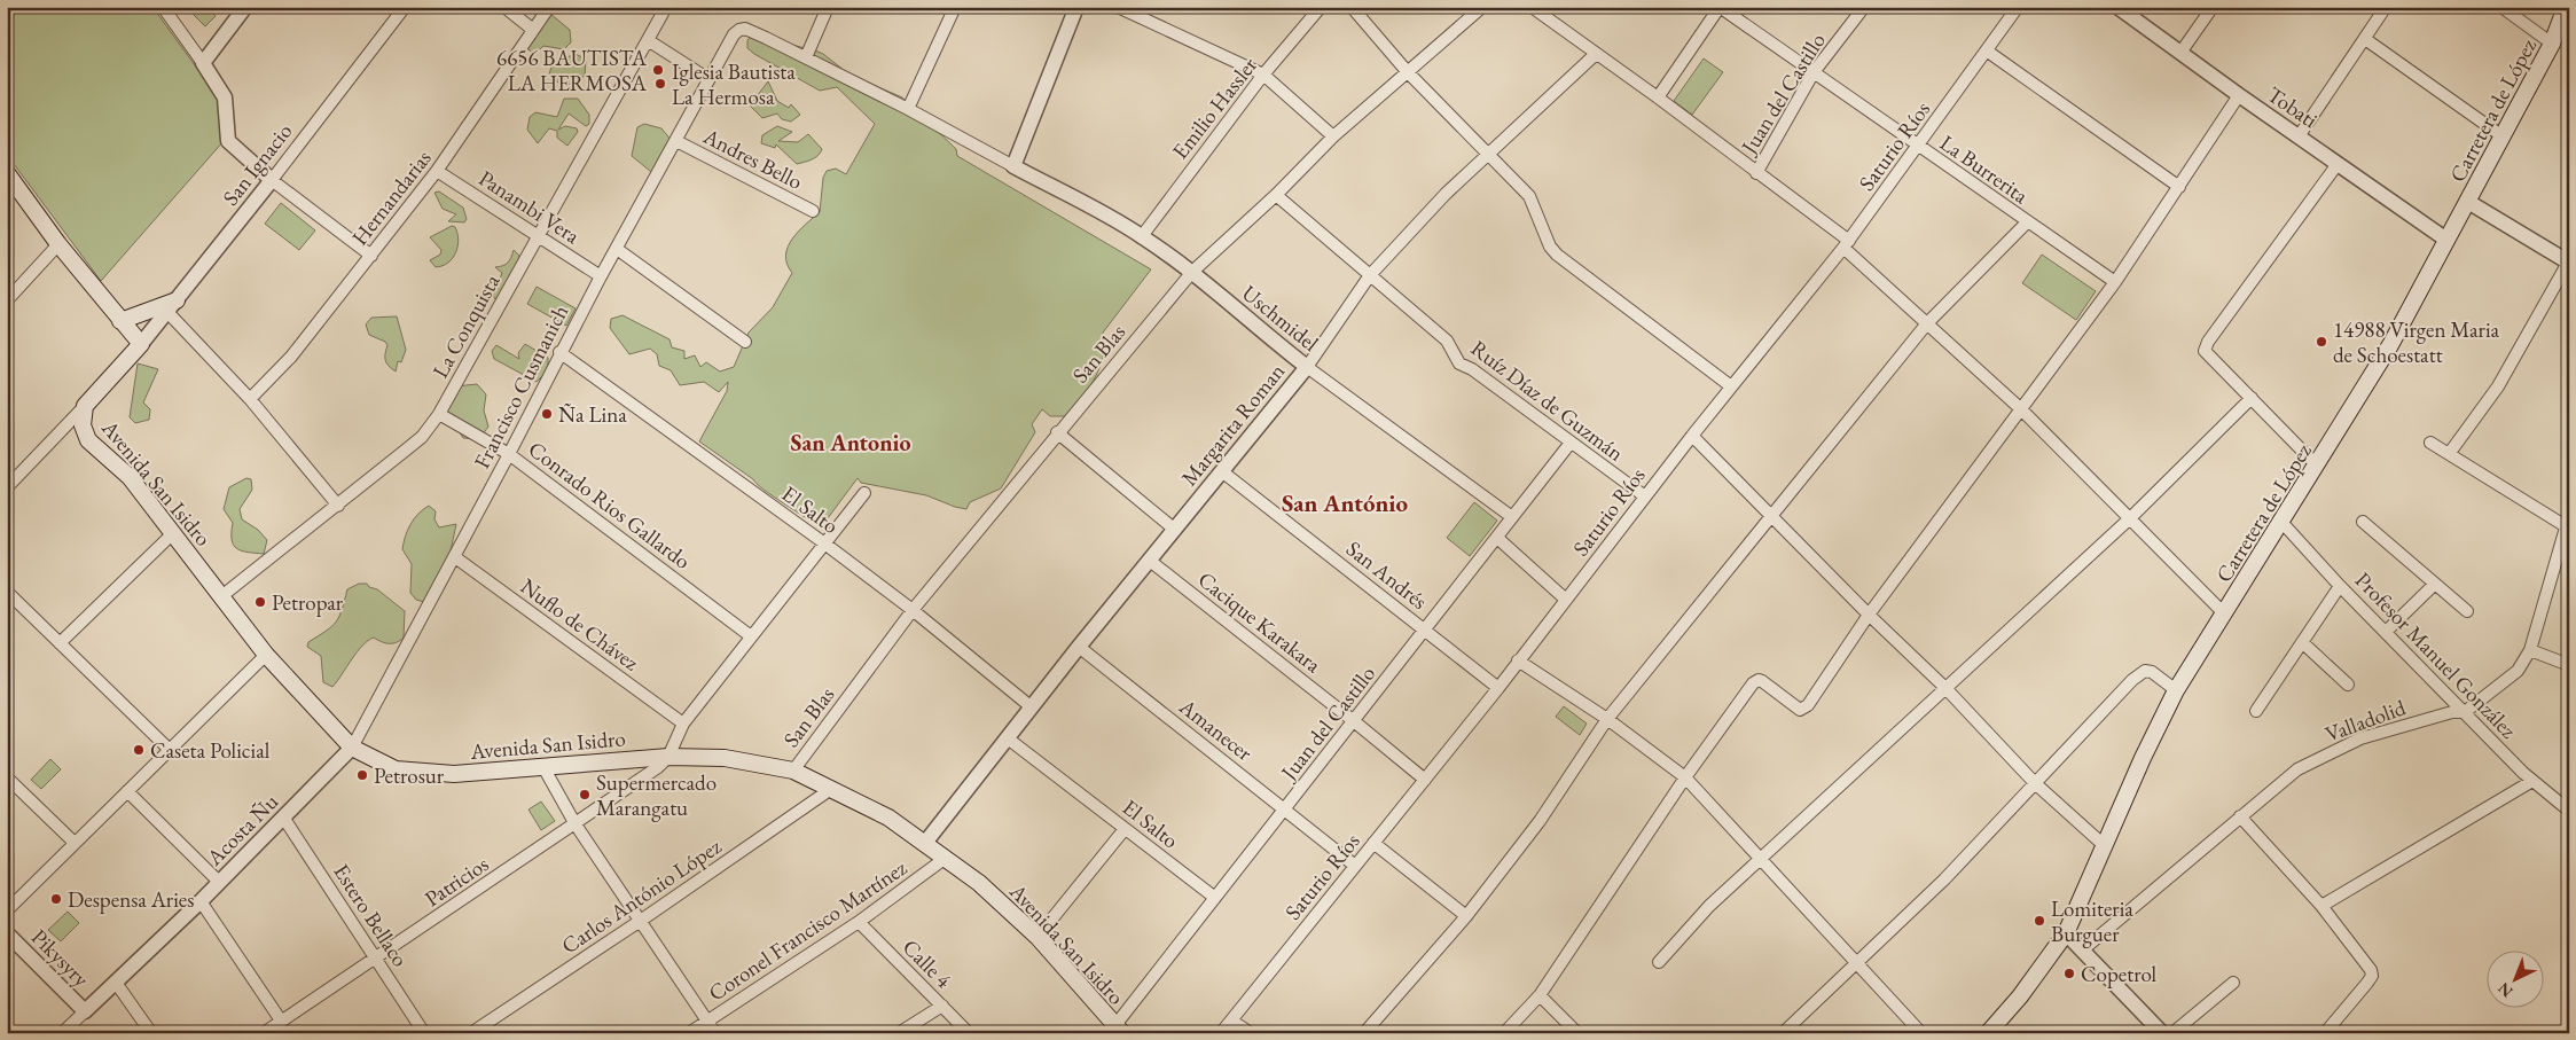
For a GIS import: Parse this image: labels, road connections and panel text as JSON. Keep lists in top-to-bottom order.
{
  "streets": {
    "main road": ["Carretera de López", "Avenida San Isidro"],
    "street": [
      "Juan del Castillo",
      "Tobati",
      "Emilio Hassler",
      "Saturio Ríos",
      "Andres Bello",
      "San Ignacio",
      "La Burrerita",
      "Hernandarias",
      "Panambi Vera",
      "Uschmidel",
      "La Conquista",
      "San Blas",
      "Francisco Cusmanich",
      "Ruíz Díaz de Guzmán",
      "Margarita Roman",
      "Conrado Rios Gallardo",
      "El Salto",
      "San Andrés",
      "Cacique Karakara",
      "Nuflo de Chávez",
      "Profesor Manuel González",
      "Valladolid",
      "Amanecer",
      "Acosta Ñu",
      "Patricios",
      "Carlos António López",
      "Estero Bellaco",
      "Coronel Francisco Martínez",
      "Pikysyry",
      "Calle 4"
    ]
  },
  "crossings": [
    ["Juan del Castillo", "La Burrerita"],
    ["Juan del Castillo", "Uschmidel"],
    ["Juan del Castillo", "Ruíz Díaz de Guzmán"],
    ["Juan del Castillo", "Avenida San Isidro"],
    ["Juan del Castillo", "El Salto"],
    ["Juan del Castillo", "San Andrés"],
    ["Juan del Castillo", "Cacique Karakara"],
    ["Juan del Castillo", "Amanecer"],
    ["Tobati", "Carretera de López"],
    ["Emilio Hassler", "Uschmidel"],
    ["Carretera de López", "Profesor Manuel González"],
    ["Saturio Ríos", "La Burrerita"],
    ["Saturio Ríos", "Ruíz Díaz de Guzmán"],
    ["Saturio Ríos", "San Andrés"],
    ["Saturio Ríos", "Cacique Karakara"],
    ["Saturio Ríos", "Amanecer"],
    ["Andres Bello", "Francisco Cusmanich"],
    ["San Ignacio", "Avenida San Isidro"],
    ["Hernandarias", "Panambi Vera"],
    ["Panambi Vera", "La Conquista"],
    ["Panambi Vera", "Francisco Cusmanich"],
    ["Uschmidel", "San Blas"],
    ["Uschmidel", "Margarita Roman"],
    ["La Conquista", "Avenida San Isidro"],
    ["La Conquista", "Conrado Rios Gallardo"],
    ["San Blas", "Ruíz Díaz de Guzmán"],
    ["San Blas", "Avenida San Isidro"],
    ["San Blas", "El Salto"],
    ["Francisco Cusmanich", "Avenida San Isidro"],
    ["Francisco Cusmanich", "Conrado Rios Gallardo"],
    ["Francisco Cusmanich", "El Salto"],
    ["Francisco Cusmanich", "Nuflo de Chávez"],
    ["Francisco Cusmanich", "Acosta Ñu"],
    ["Ruíz Díaz de Guzmán", "Margarita Roman"],
    ["Margarita Roman", "Avenida San Isidro"],
    ["Margarita Roman", "El Salto"],
    ["Margarita Roman", "San Andrés"],
    ["Margarita Roman", "Cacique Karakara"],
    ["Margarita Roman", "Amanecer"],
    ["Avenida San Isidro", "Acosta Ñu"],
    ["Avenida San Isidro", "Patricios"],
    ["Avenida San Isidro", "Carlos António López"],
    ["Avenida San Isidro", "Coronel Francisco Martínez"],
    ["Profesor Manuel González", "Valladolid"],
    ["Acosta Ñu", "Estero Bellaco"],
    ["Acosta Ñu", "Pikysyry"],
    ["Patricios", "Estero Bellaco"],
    ["Coronel Francisco Martínez", "Calle 4"]
  ],
  "districts": ["San Antonio", "San António"],
  "places": [
    "6656 BAUTISTA LA HERMOSA",
    "Iglesia Bautista La Hermosa",
    "14988 Virgen Maria de Schoestatt",
    "Ña Lina",
    "Petropar",
    "Caseta Policial",
    "Petrosur",
    "Supermercado Marangatu",
    "Despensa Aries",
    "Lomiteria Burguer",
    "Copetrol"
  ],
  "north": "bottom left"
}
